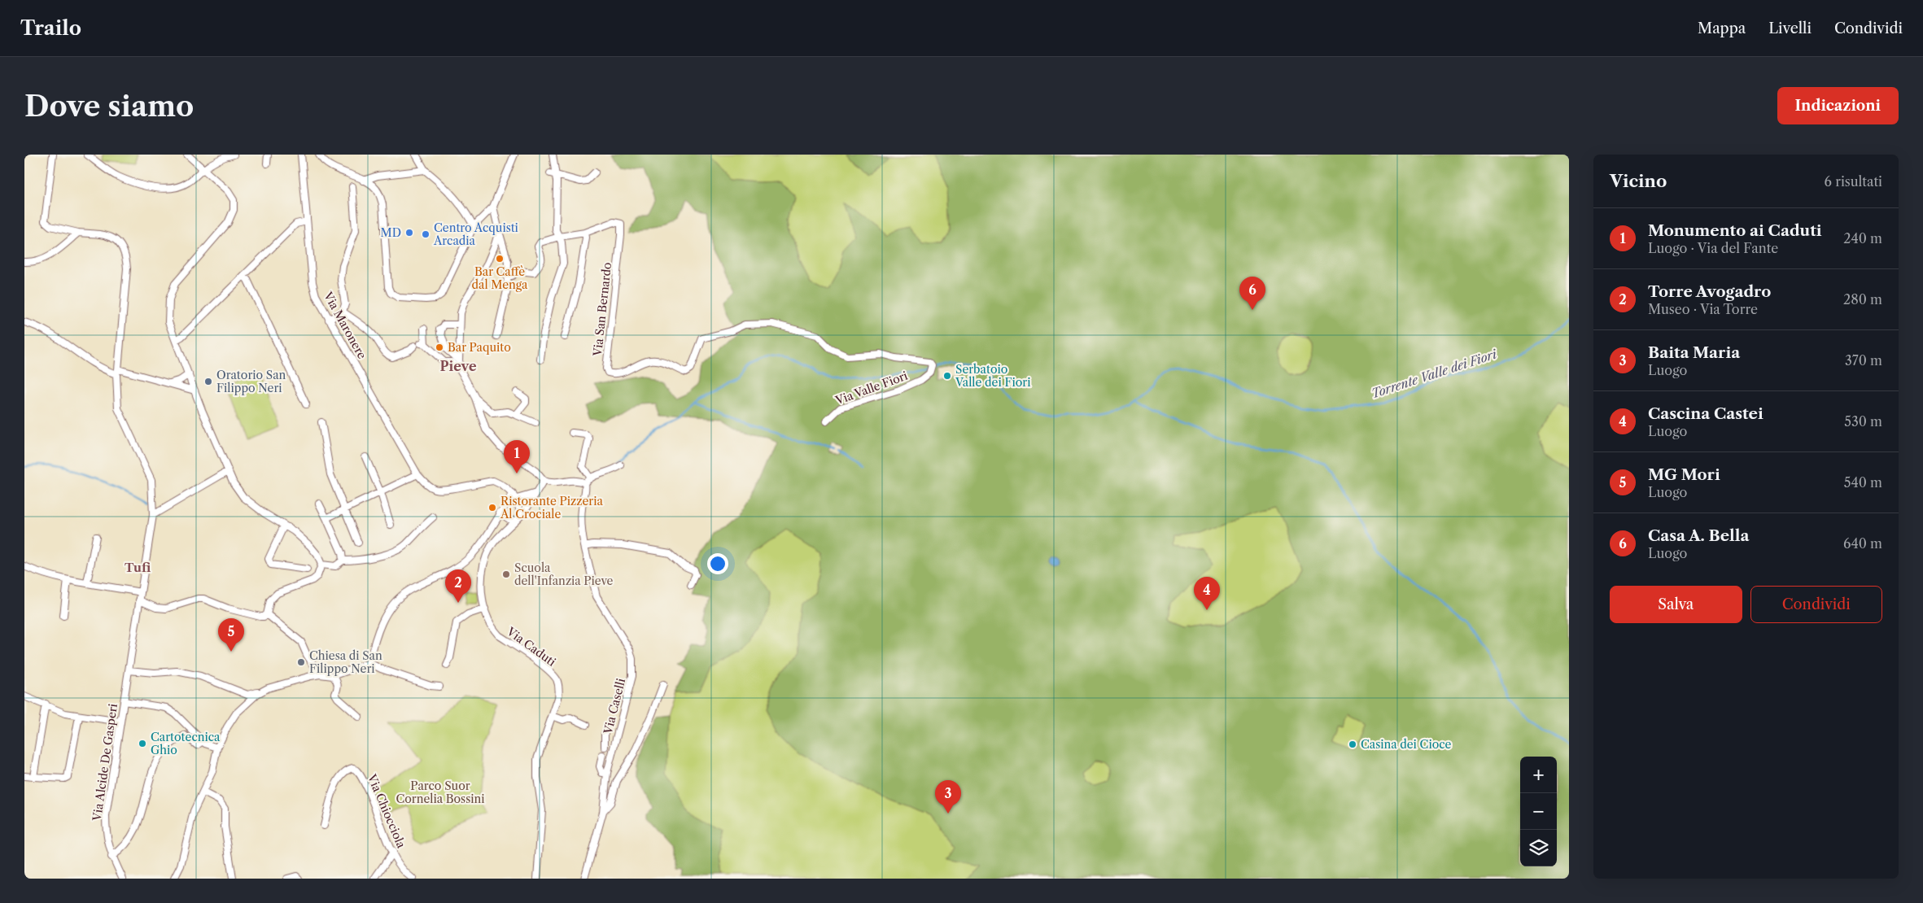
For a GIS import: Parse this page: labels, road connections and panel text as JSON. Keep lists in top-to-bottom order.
{
  "streets": {
    "street": [
      "Via San Bernardo",
      "Via Maronere",
      "Via Valle Fiori",
      "Via Caduti",
      "Via Caselli",
      "Via Alcide De Gasperi",
      "Via Chiocciola"
    ]
  },
  "crossings": [
    ["Via San Bernardo", "Via Valle Fiori"]
  ],
  "districts": ["Pieve", "Tufi"],
  "water": ["Torrente Valle dei Fiori"],
  "parks": ["Parco Suor Cornelia Bossini"],
  "places": [
    "MD",
    "Centro Acquisti Arcadia",
    "Bar Caffè dal Menga",
    "Bar Paquito",
    "Serbatoio Valle dei Fiori",
    "Oratorio San Filippo Neri",
    "Ristorante Pizzeria Al Crociale",
    "Scuola dell'Infanzia Pieve",
    "Chiesa di San Filippo Neri",
    "Cartotecnica Ghio",
    "Casina dei Cioce"
  ],
  "page": {
    "header": "Trailo",
    "nav": ["Mappa", "Livelli", "Condividi"],
    "buttons": [
      "Indicazioni",
      ["Salva", "Condividi"]
    ],
    "title": "Dove siamo",
    "heading": ["Vicino", "6 risultati"],
    "list": [
      {
        "mark": "1",
        "name": "Monumento ai Caduti",
        "note": "Luogo · Via del Fante",
        "value": "240 m"
      },
      {
        "mark": "2",
        "name": "Torre Avogadro",
        "note": "Museo · Via Torre",
        "value": "280 m"
      },
      {
        "mark": "3",
        "name": "Baita Maria",
        "note": "Luogo",
        "value": "370 m"
      },
      {
        "mark": "4",
        "name": "Cascina Castei",
        "note": "Luogo",
        "value": "530 m"
      },
      {
        "mark": "5",
        "name": "MG Mori",
        "note": "Luogo",
        "value": "540 m"
      },
      {
        "mark": "6",
        "name": "Casa A. Bella",
        "note": "Luogo",
        "value": "640 m"
      }
    ],
    "pins": [
      "6",
      "1",
      "2",
      "4",
      "5",
      "3"
    ],
    "map_buttons": ["+", "−"]
  }
}
